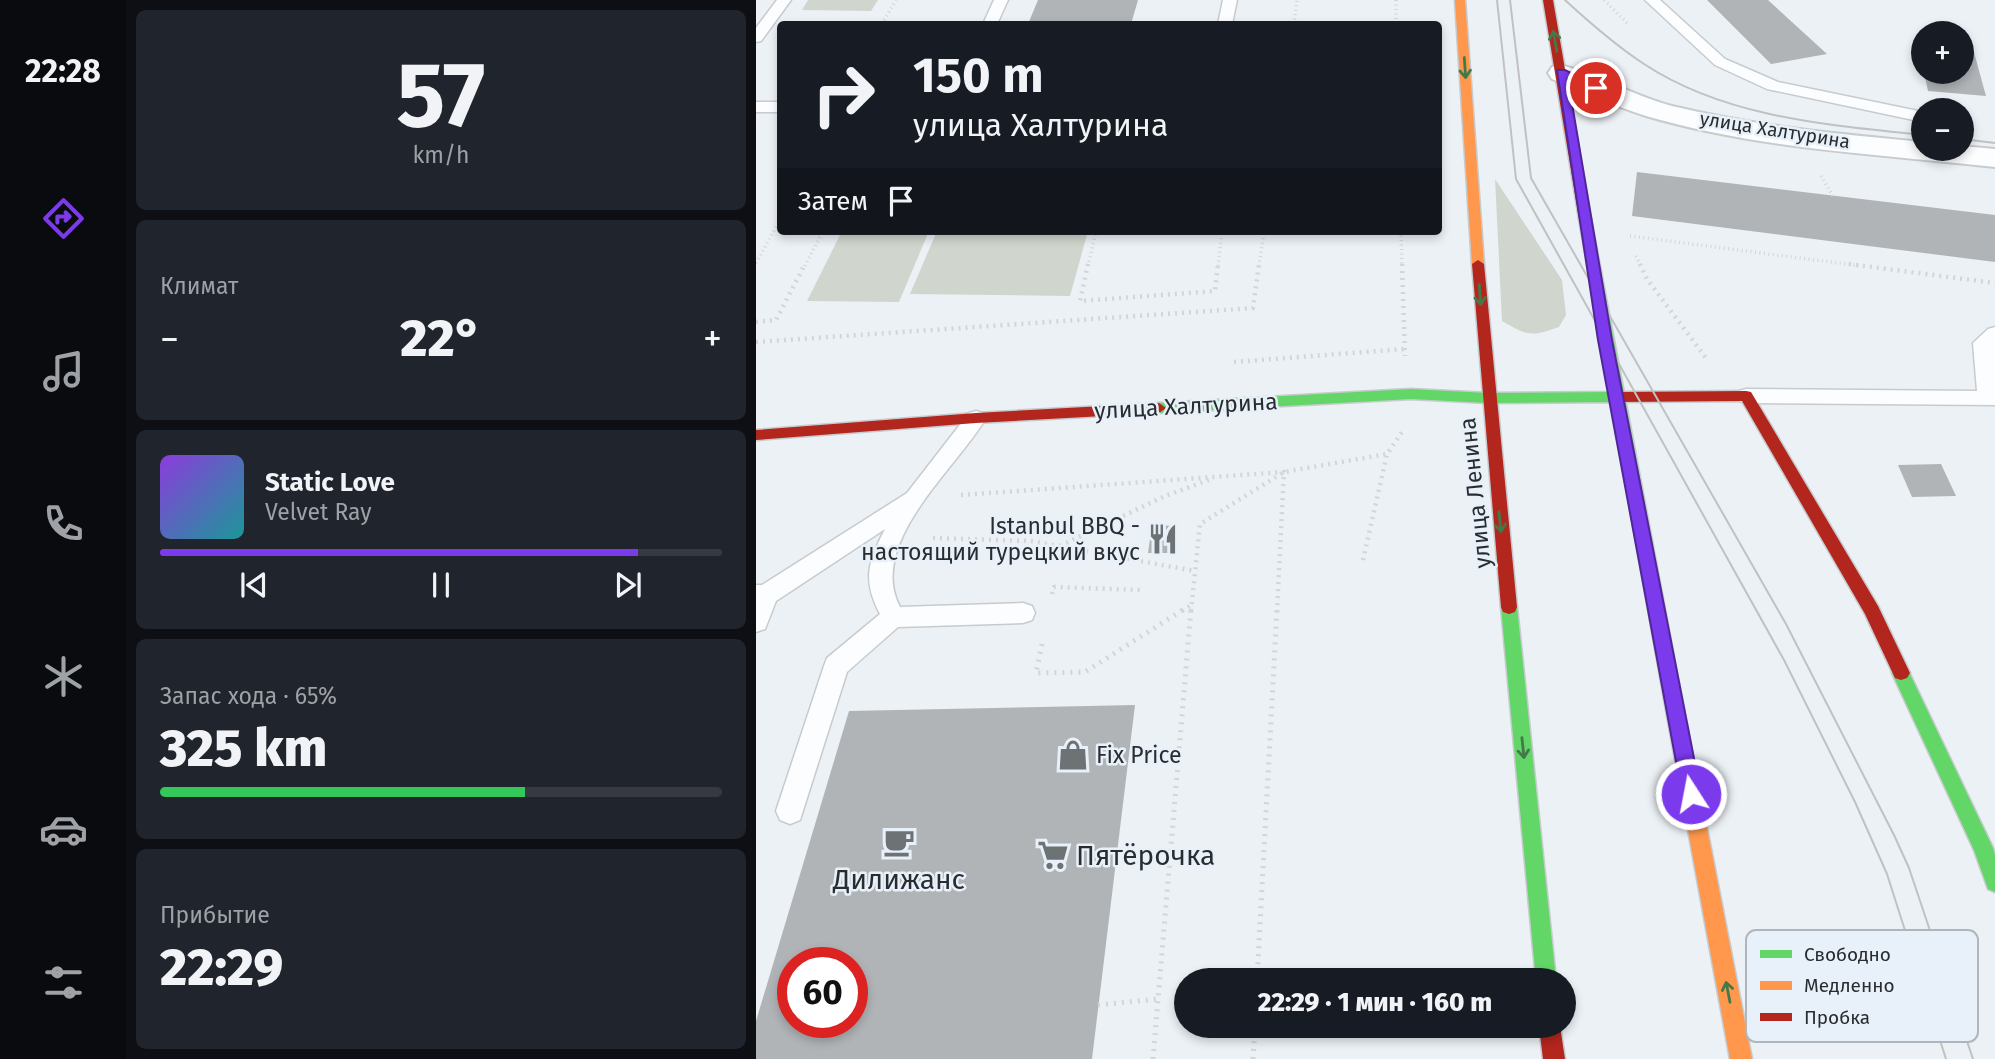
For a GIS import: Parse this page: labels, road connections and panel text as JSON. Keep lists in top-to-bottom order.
{
  "streets": {
    "main road": ["улица Халтурина", "улица Ленина"]
  },
  "crossings": [
    ["улица Халтурина", "улица Ленина"]
  ],
  "places": {
    "restaurant": ["Istanbul BBQ - настоящий турецкий вкус"],
    "shop": ["Fix Price"],
    "cafe": ["Дилижанс"],
    "supermarket": ["Пятёрочка"]
  },
  "legend": ["Свободно", "Медленно", "Пробка"],
  "page": {
    "tabs": "22:28",
    "tile": [
      ["57", "km/h"],
      "Климат",
      ["Запас хода · 65%", "325 km"],
      ["Прибытие", "22:29"]
    ],
    "map_buttons": ["+", "−"],
    "turn": ["150 m", "улица Халтурина"],
    "then": "Затем",
    "heat": ["−", "22°", "+"],
    "song": ["Static Love", "Velvet Ray"],
    "limit": "60",
    "trip": "22:29 · 1 мин · 160 m"
  }
}
